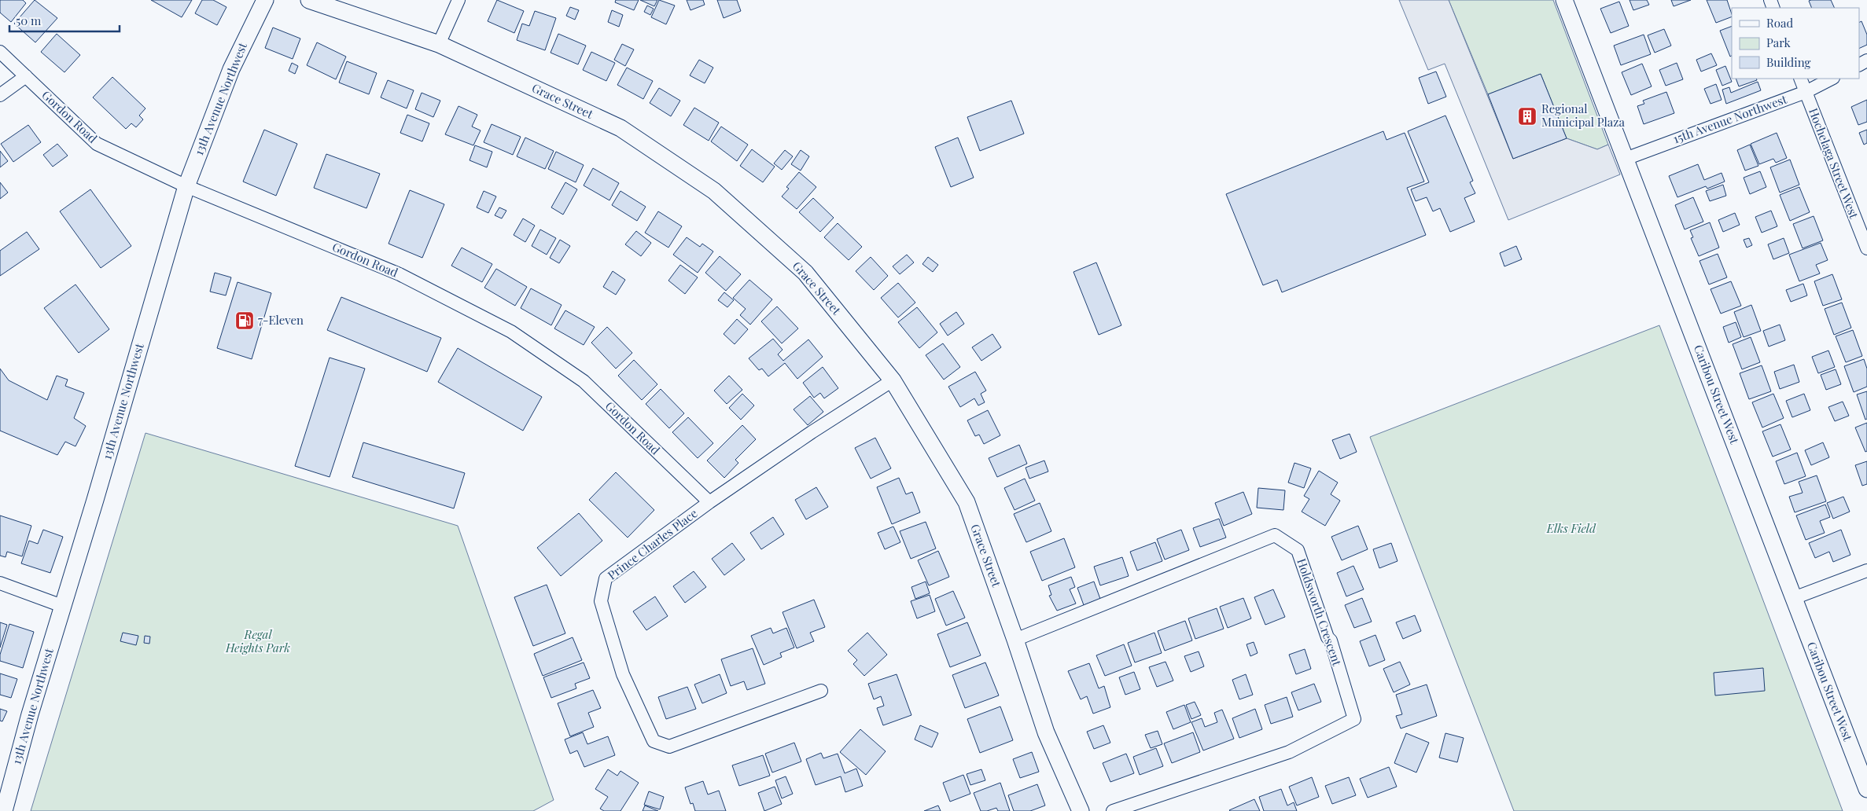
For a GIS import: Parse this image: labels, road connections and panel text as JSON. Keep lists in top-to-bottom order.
{
  "streets": {
    "street": [
      "13th Avenue Northwest",
      "Grace Street",
      "Gordon Road",
      "15th Avenue Northwest",
      "Hochelaga Street West",
      "Caribou Street West",
      "Prince Charles Place",
      "Holdsworth Crescent"
    ]
  },
  "crossings": [
    ["13th Avenue Northwest", "Gordon Road"],
    ["Grace Street", "Prince Charles Place"],
    ["Grace Street", "Holdsworth Crescent"],
    ["Gordon Road", "Prince Charles Place"],
    ["15th Avenue Northwest", "Hochelaga Street West"],
    ["15th Avenue Northwest", "Caribou Street West"]
  ],
  "parks": ["Elks Field", "Regal Heights Park"],
  "places": {
    "building": ["Regional Municipal Plaza"],
    "fuel station": ["7-Eleven"]
  },
  "legend": ["Road", "Park", "Building"],
  "scale_bar": "50 m"
}
